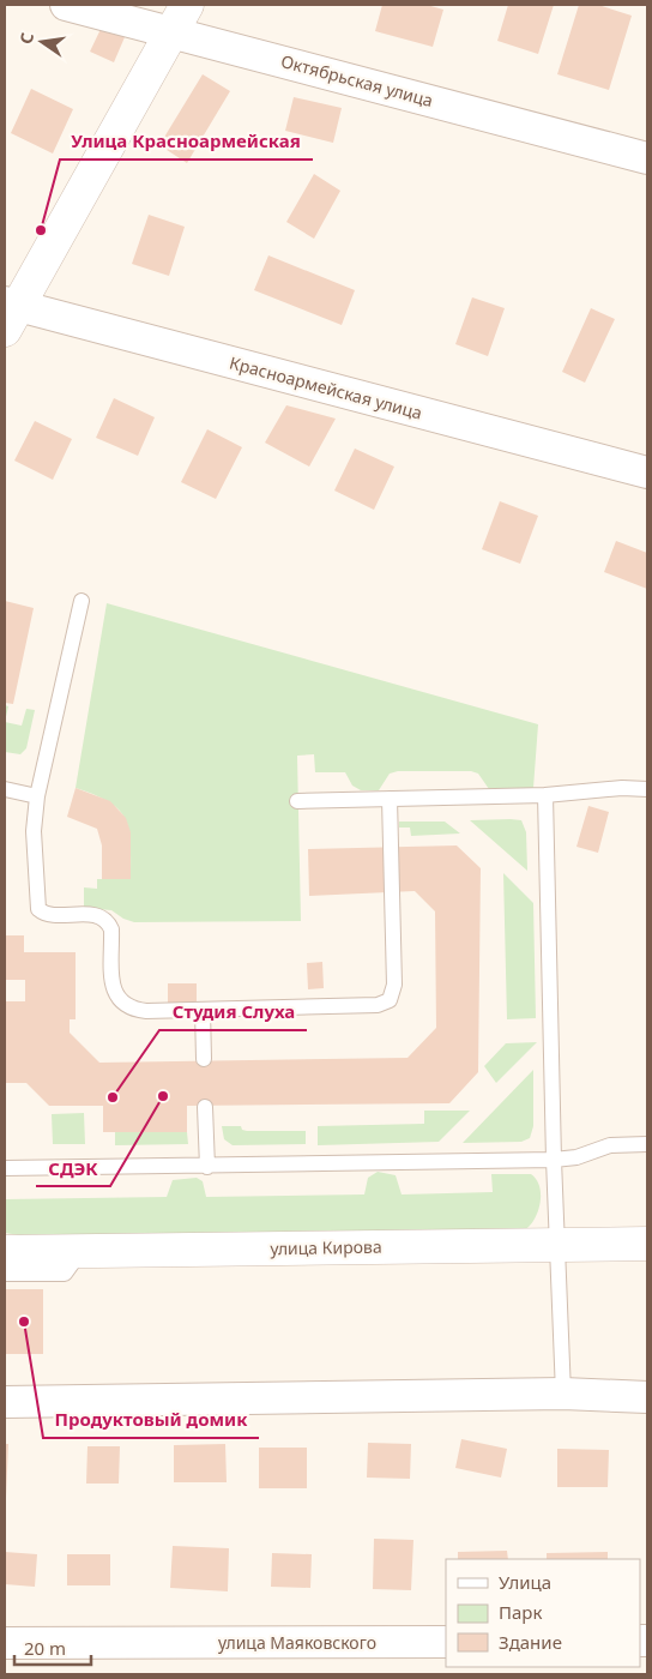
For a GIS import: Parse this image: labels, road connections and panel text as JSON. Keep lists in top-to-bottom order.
{
  "streets": {
    "street": [
      "Октябрьская улица",
      "Красноармейская улица",
      "улица Кирова",
      "улица Маяковского"
    ]
  },
  "places": [
    "Улица Красноармейская",
    "СДЭК",
    "Студия Слуха",
    "Продуктовый домик"
  ],
  "legend": ["Улица", "Парк", "Здание"],
  "scale_bar": "20 m",
  "north": "left"
}
